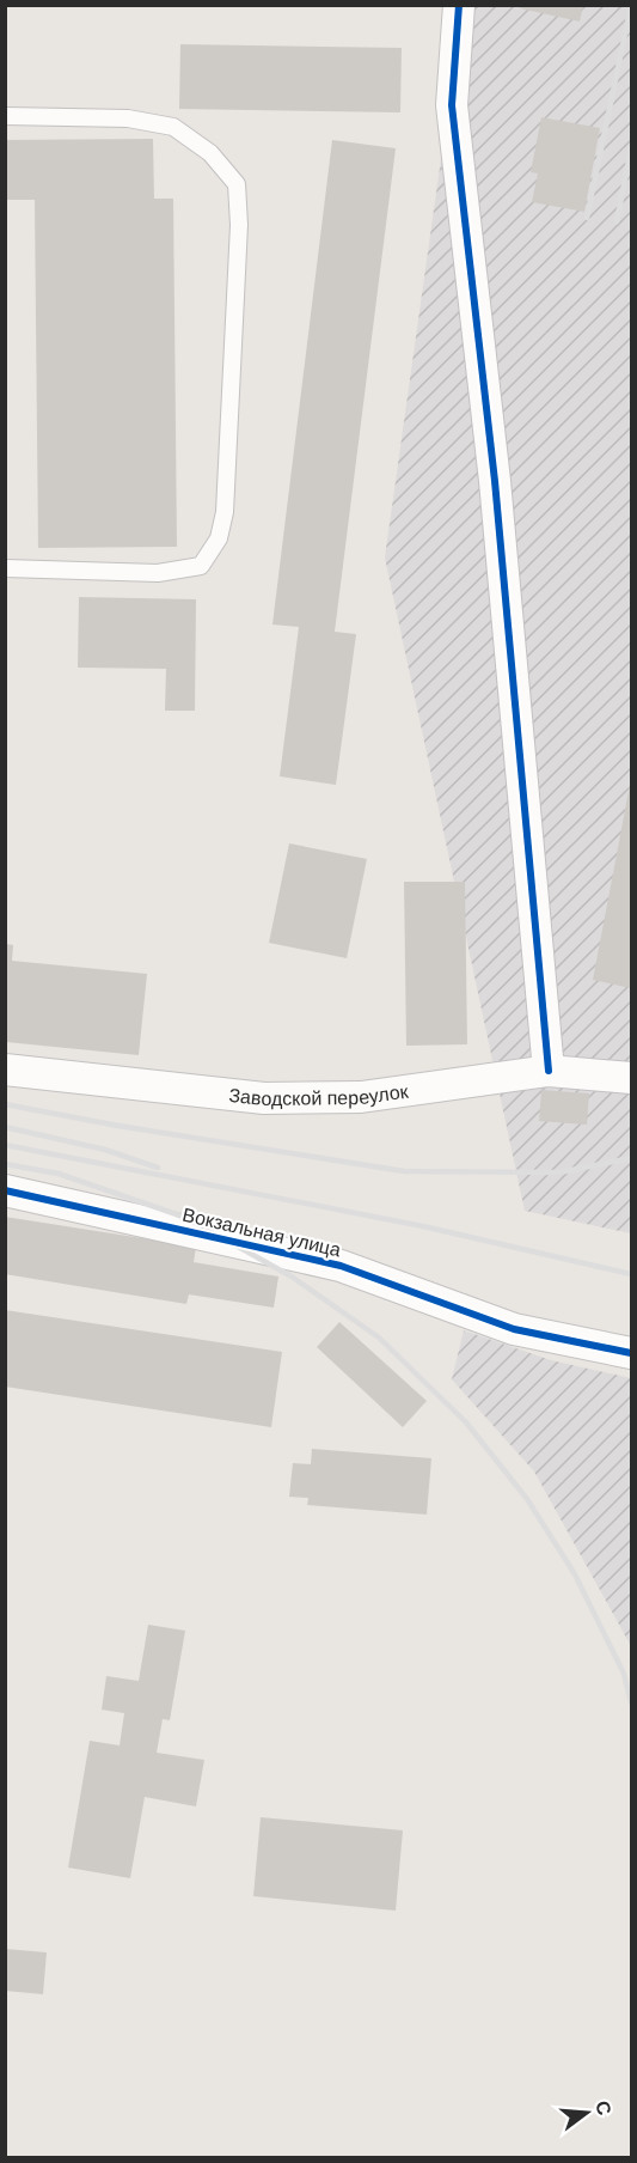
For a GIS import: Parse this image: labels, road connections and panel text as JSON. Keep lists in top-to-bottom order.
{
  "streets": {
    "street": ["Заводской переулок", "Вокзальная улица"]
  },
  "north": "right"
}
